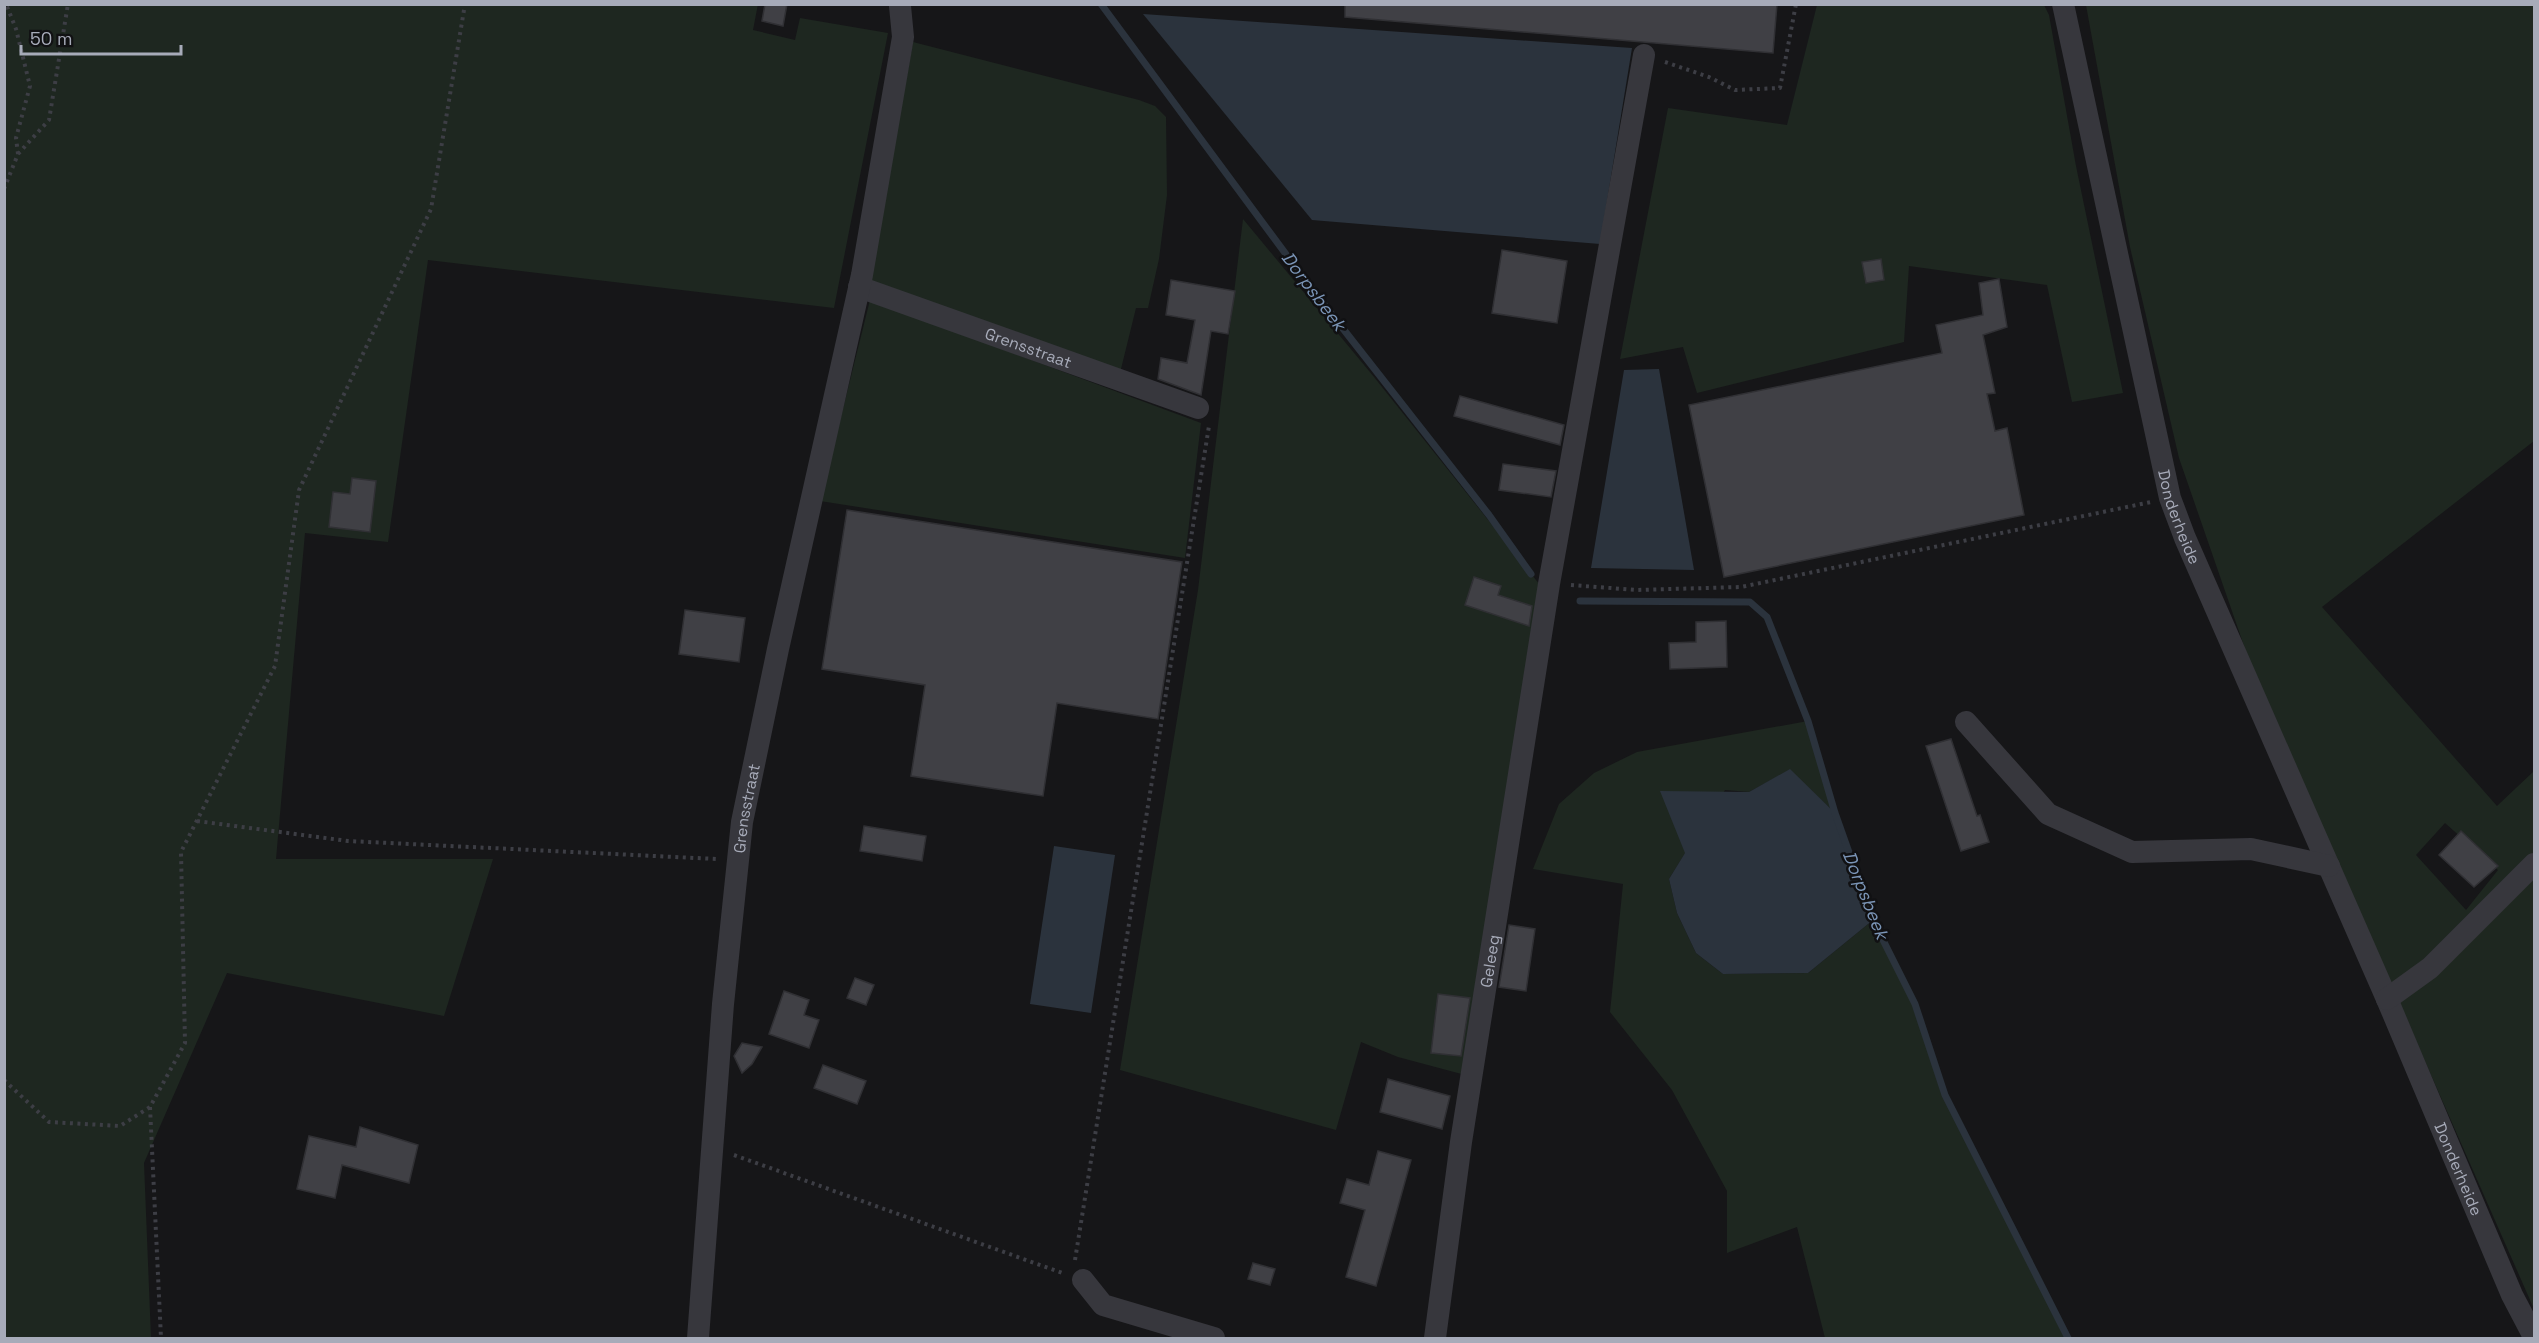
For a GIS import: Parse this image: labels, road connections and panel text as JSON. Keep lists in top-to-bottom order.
{
  "streets": {
    "street": ["Grensstraat", "Donderheide", "Geleeg"]
  },
  "water": ["Dorpsbeek"],
  "scale_bar": "50 m"
}
